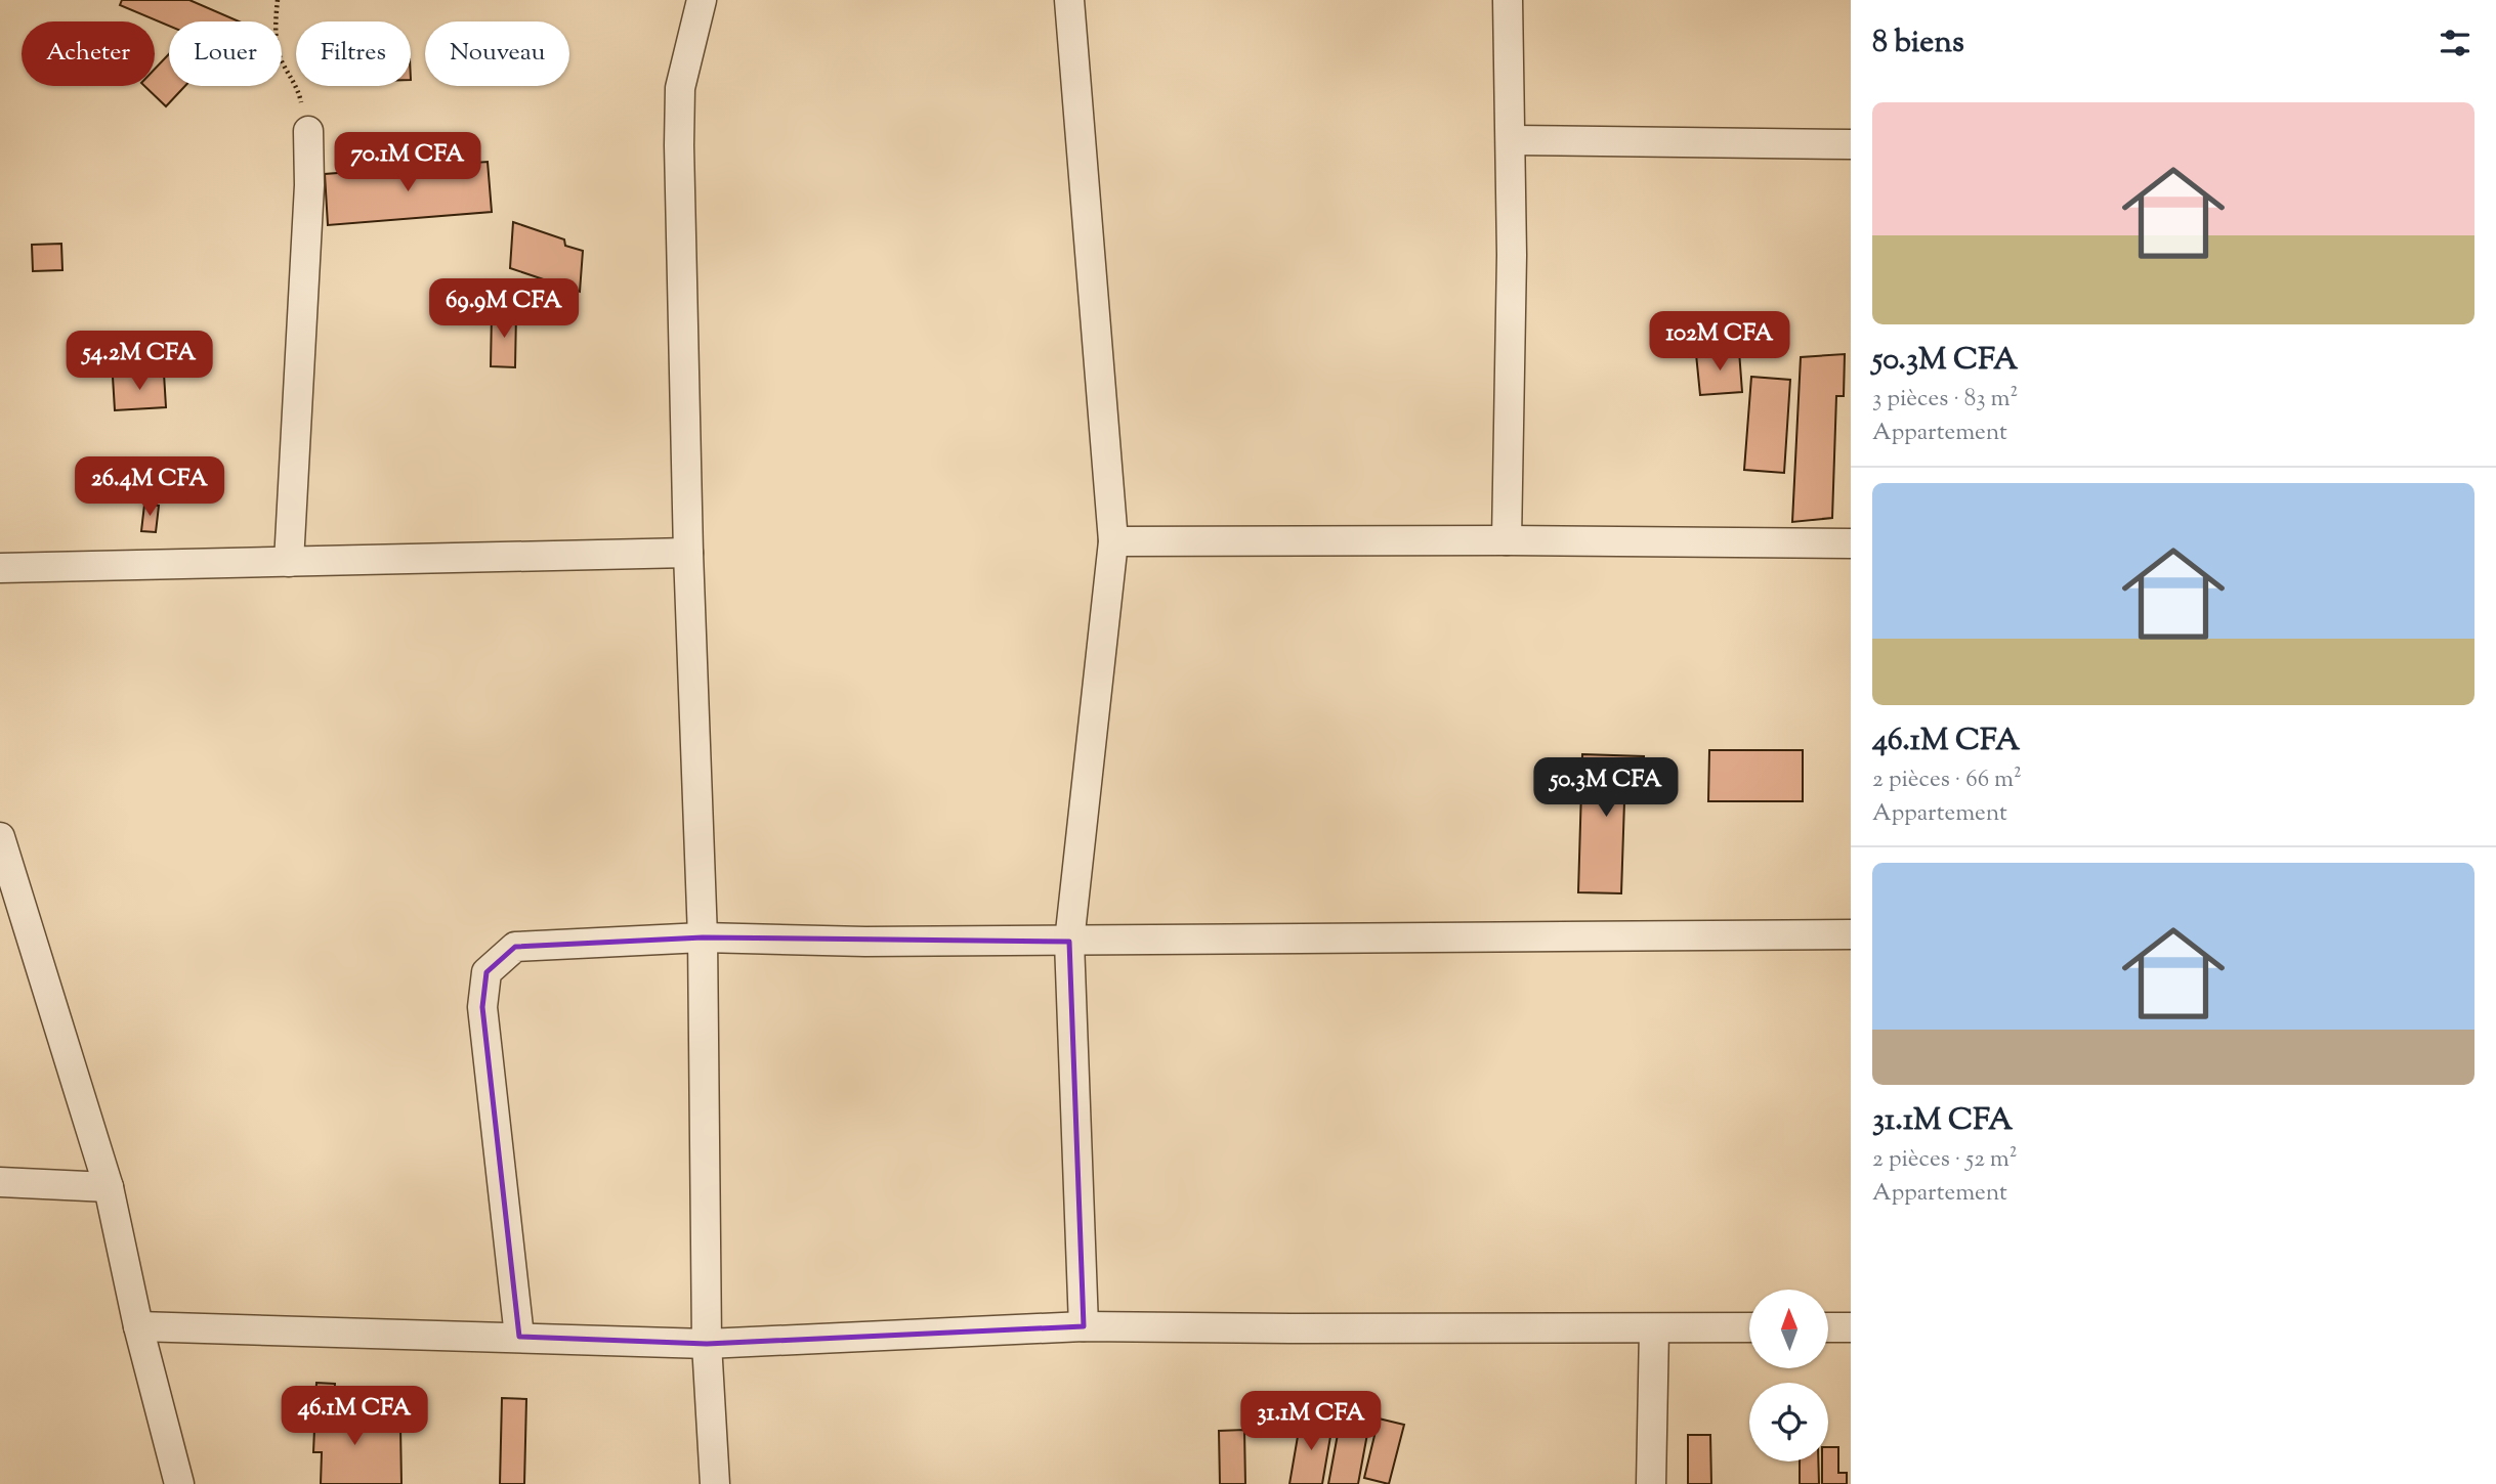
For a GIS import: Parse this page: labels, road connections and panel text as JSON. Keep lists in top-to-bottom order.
{
  "north": "top",
  "page": {
    "heading": "8 biens",
    "chip": [
      "Acheter",
      "Louer",
      "Filtres",
      "Nouveau"
    ],
    "list": [
      {
        "name": "50.3M CFA",
        "note": "3 pièces · 83 m² · Appartement"
      },
      {
        "name": "46.1M CFA",
        "note": "2 pièces · 66 m² · Appartement"
      },
      {
        "name": "31.1M CFA",
        "note": "2 pièces · 52 m² · Appartement"
      }
    ],
    "price": [
      "70.1M CFA",
      "69.9M CFA",
      "102M CFA",
      "54.2M CFA",
      "26.4M CFA",
      "50.3M CFA",
      "46.1M CFA",
      "31.1M CFA"
    ]
  }
}
